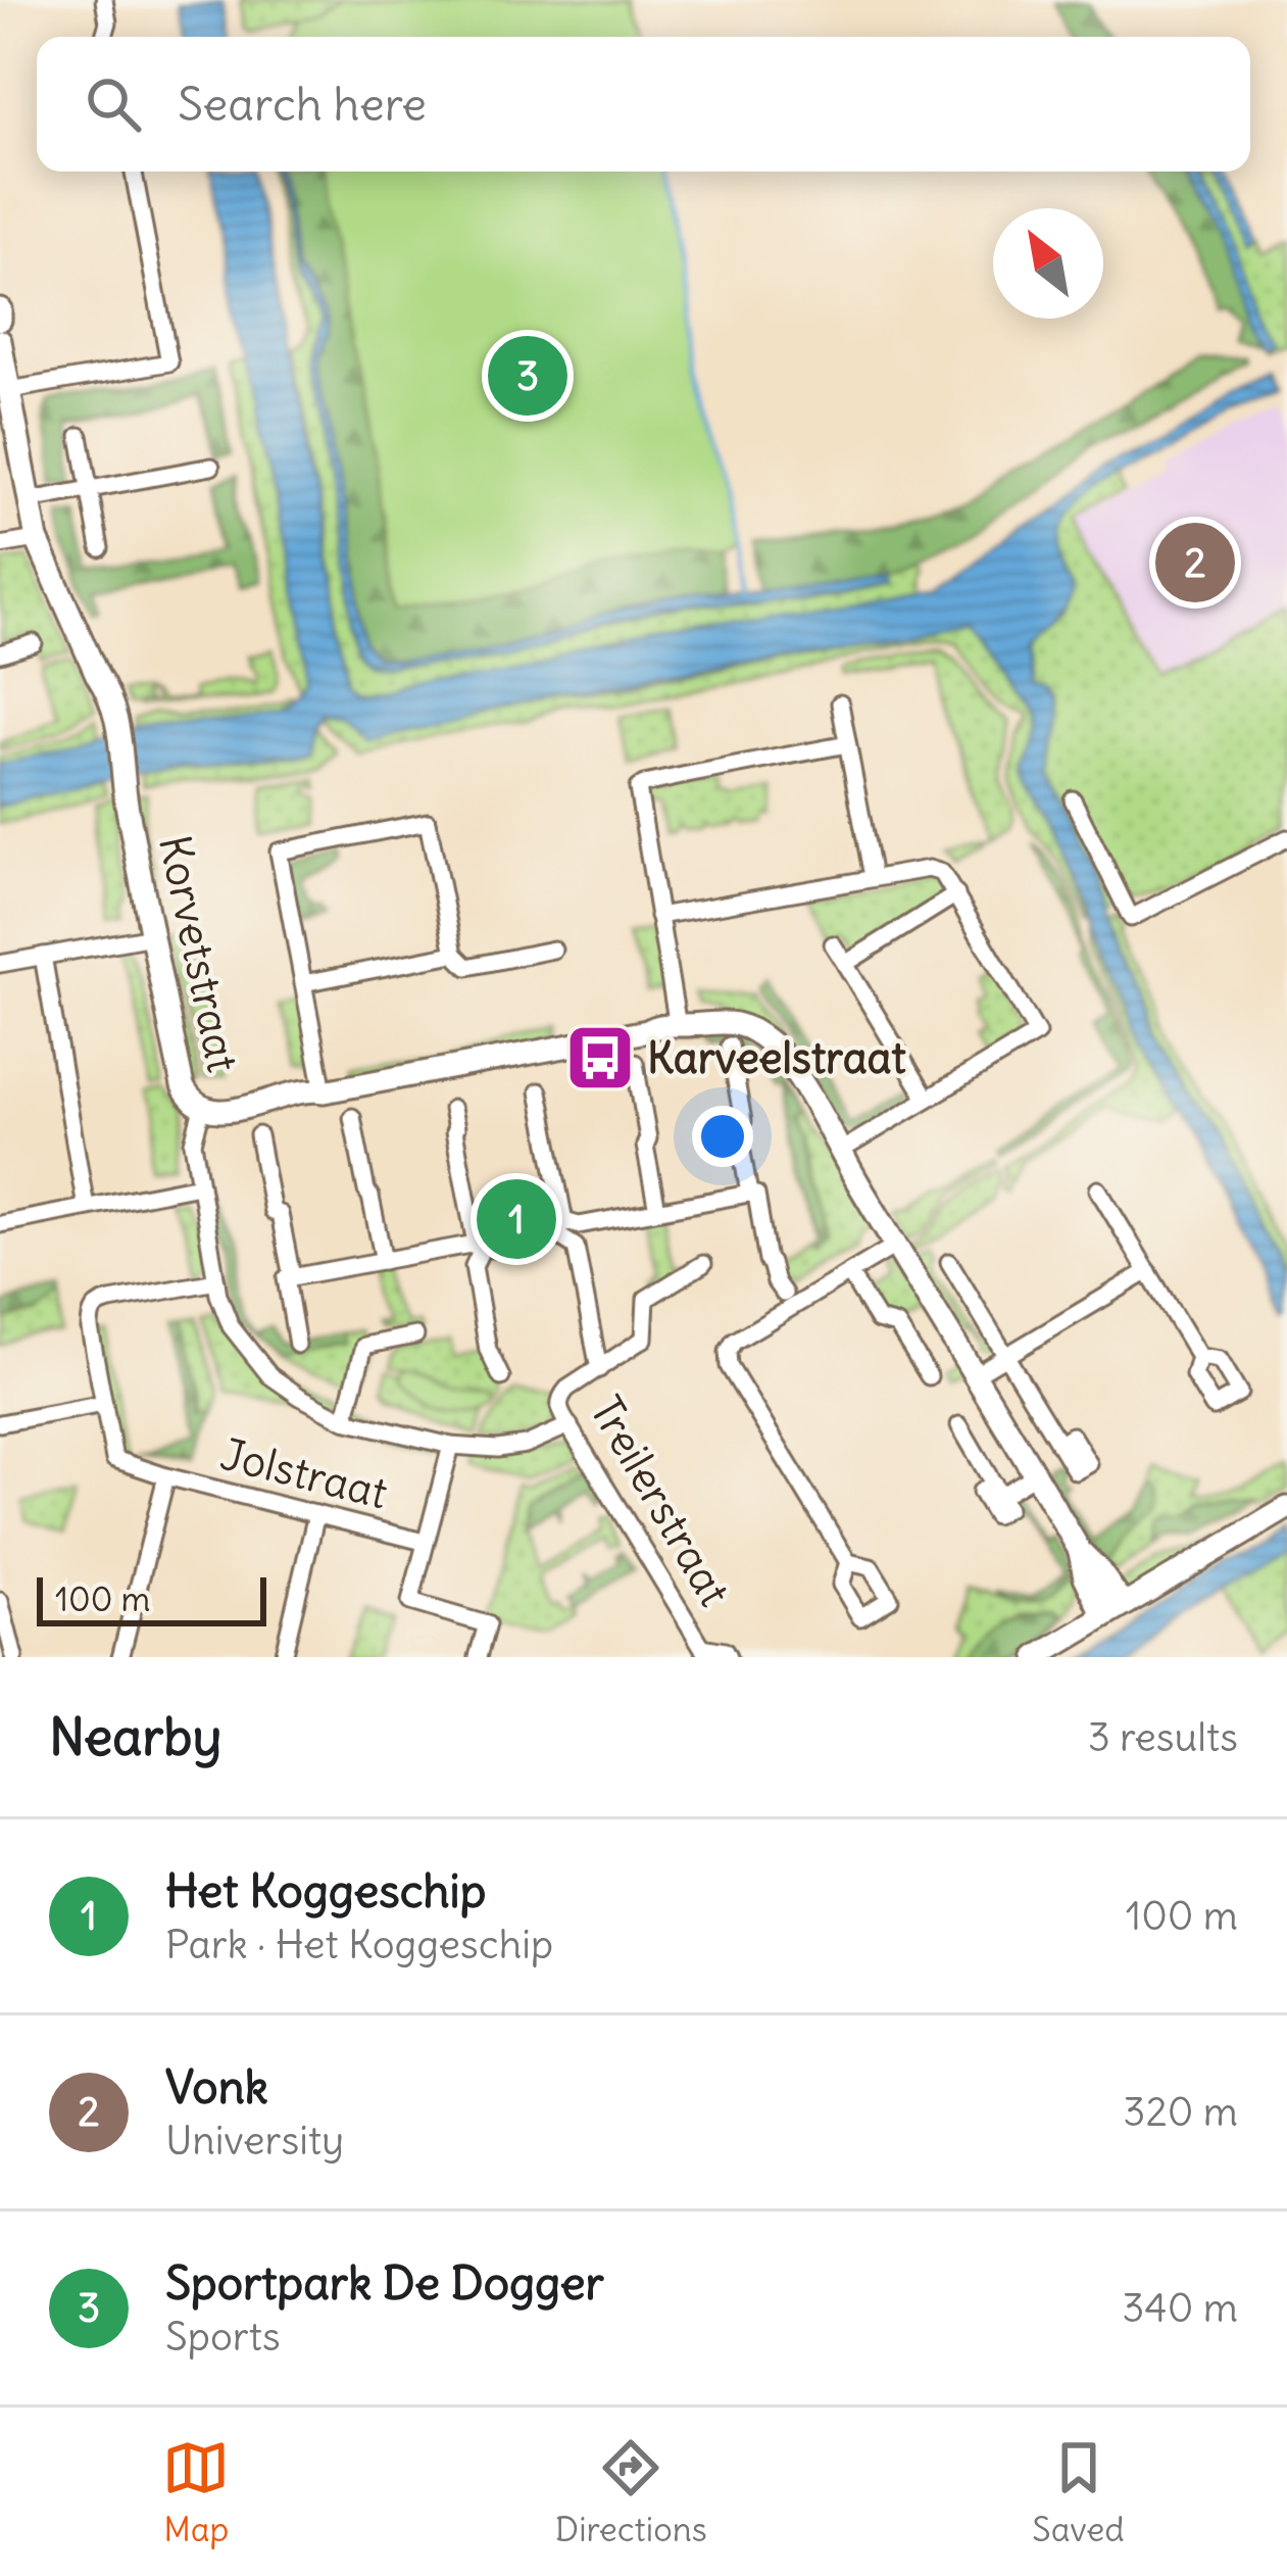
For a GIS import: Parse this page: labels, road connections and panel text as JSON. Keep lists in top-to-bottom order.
{
  "streets": {
    "street": ["Korvetstraat", "Jolstraat", "Treilerstraat"]
  },
  "crossings": [
    ["Korvetstraat", "Jolstraat"],
    ["Korvetstraat", "Treilerstraat"]
  ],
  "places": {
    "bus stop": ["Karveelstraat"]
  },
  "scale_bar": "100 m",
  "north": "top left",
  "page": {
    "search": "Search here",
    "pins": ["3", "2", "1"],
    "scale": "100 m",
    "heading": ["Nearby", "3 results"],
    "list": [
      {
        "mark": "1",
        "name": "Het Koggeschip",
        "note": "Park · Het Koggeschip",
        "value": "100 m"
      },
      {
        "mark": "2",
        "name": "Vonk",
        "note": "University",
        "value": "320 m"
      },
      {
        "mark": "3",
        "name": "Sportpark De Dogger",
        "note": "Sports",
        "value": "340 m"
      }
    ],
    "nav": ["Map", "Directions", "Saved"]
  }
}
